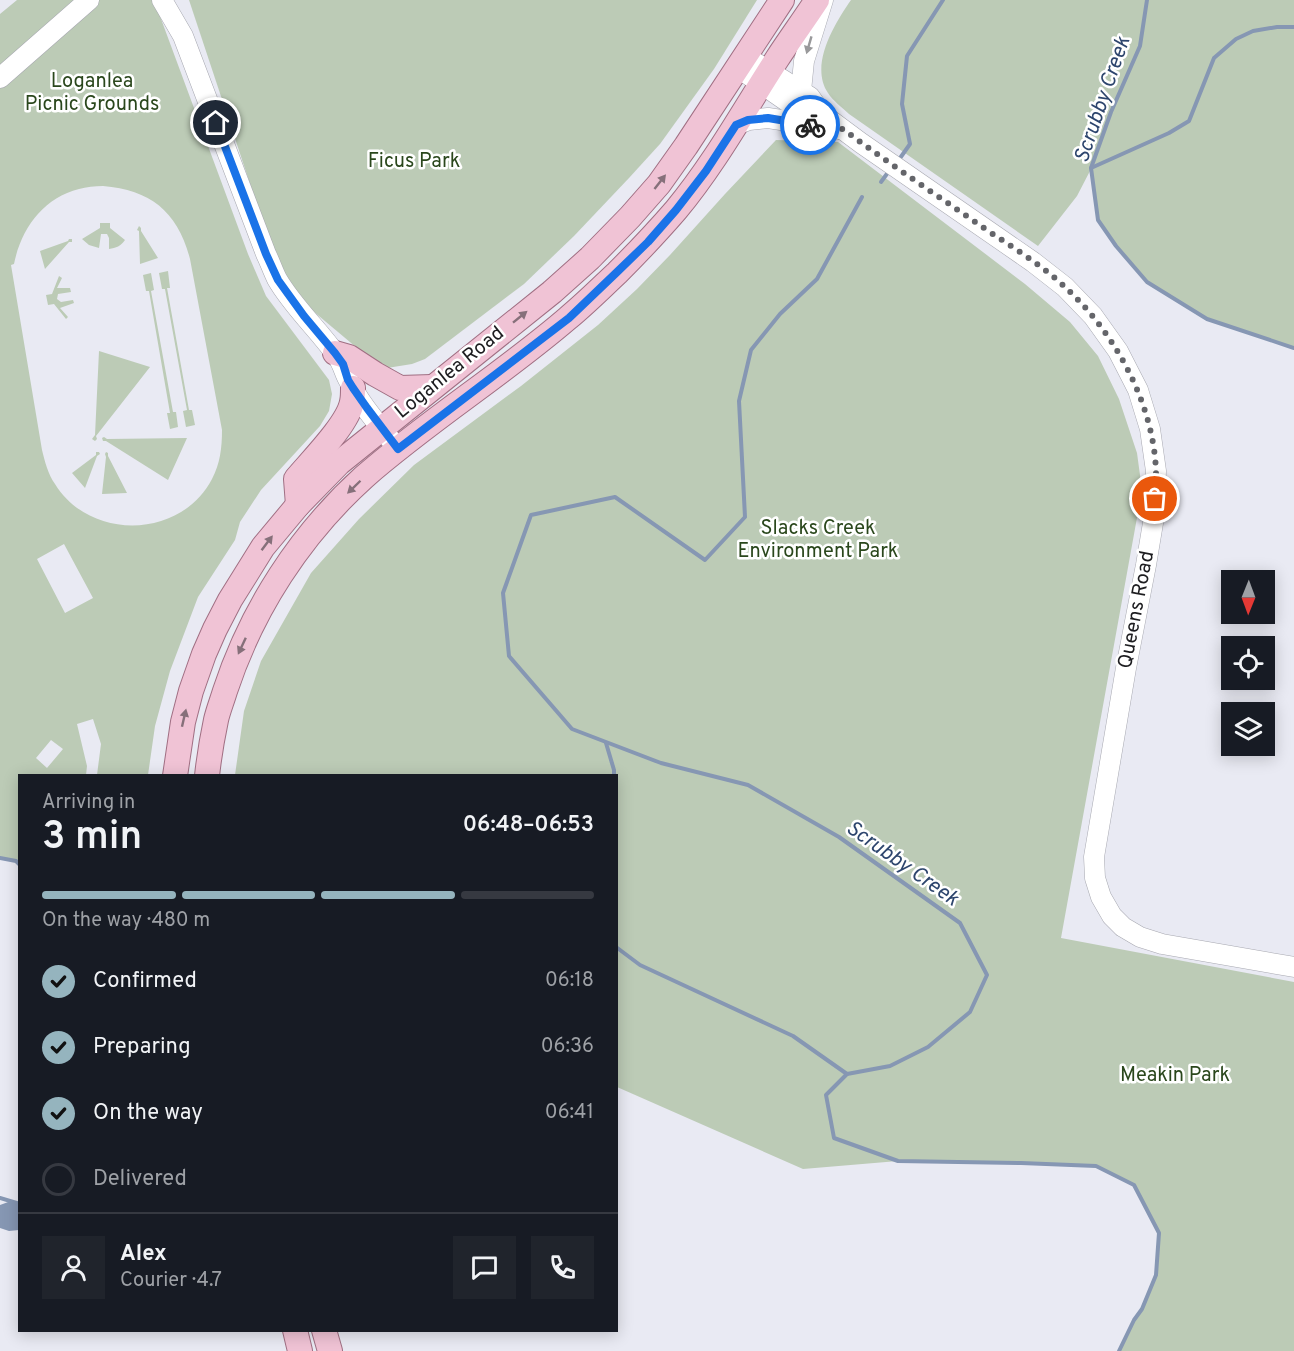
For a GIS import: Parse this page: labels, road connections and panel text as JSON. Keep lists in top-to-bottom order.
{
  "streets": {
    "main road": ["Loganlea Road"],
    "street": ["Queens Road"]
  },
  "crossings": [
    ["Loganlea Road", "Queens Road"]
  ],
  "water": ["Scrubby Creek"],
  "parks": [
    "Loganlea Picnic Grounds",
    "Ficus Park",
    "Slacks Creek Environment Park",
    "Meakin Park"
  ],
  "north": "bottom",
  "page": {
    "heading": ["3 min", "Arriving in", "06:48–06:53"],
    "panel": ["Alex", "Courier · 4.7"],
    "bar": "On the way · 480 m",
    "list": [
      ["Confirmed", "06:18"],
      ["Preparing", "06:36"],
      ["On the way", "06:41"],
      "Delivered"
    ]
  }
}
